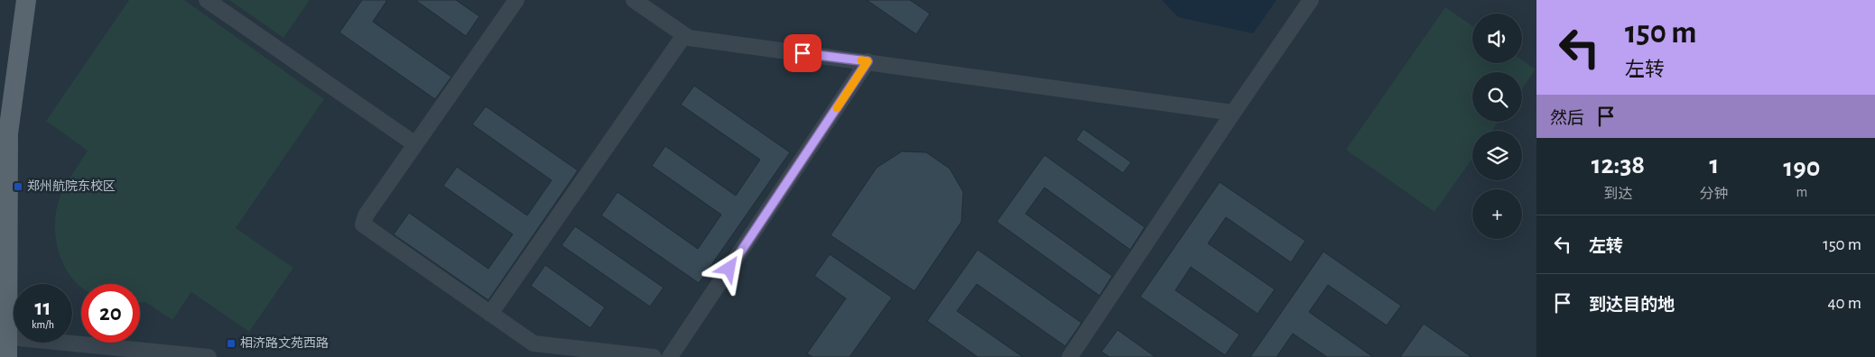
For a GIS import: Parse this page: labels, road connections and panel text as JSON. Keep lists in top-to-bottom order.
{
  "places": {
    "transit": ["郑州航院东校区", "相济路文苑西路"]
  },
  "page": {
    "turn": ["150 m", "左转"],
    "map_buttons": "+",
    "then": "然后",
    "eta": [
      "12:38",
      "到达",
      "1",
      "分钟",
      "190",
      "m"
    ],
    "list": [
      {
        "name": "左转",
        "value": "150 m"
      },
      {
        "name": "到达目的地",
        "value": "40 m"
      }
    ],
    "speed": "11 km/h",
    "limit": "20"
  }
}
